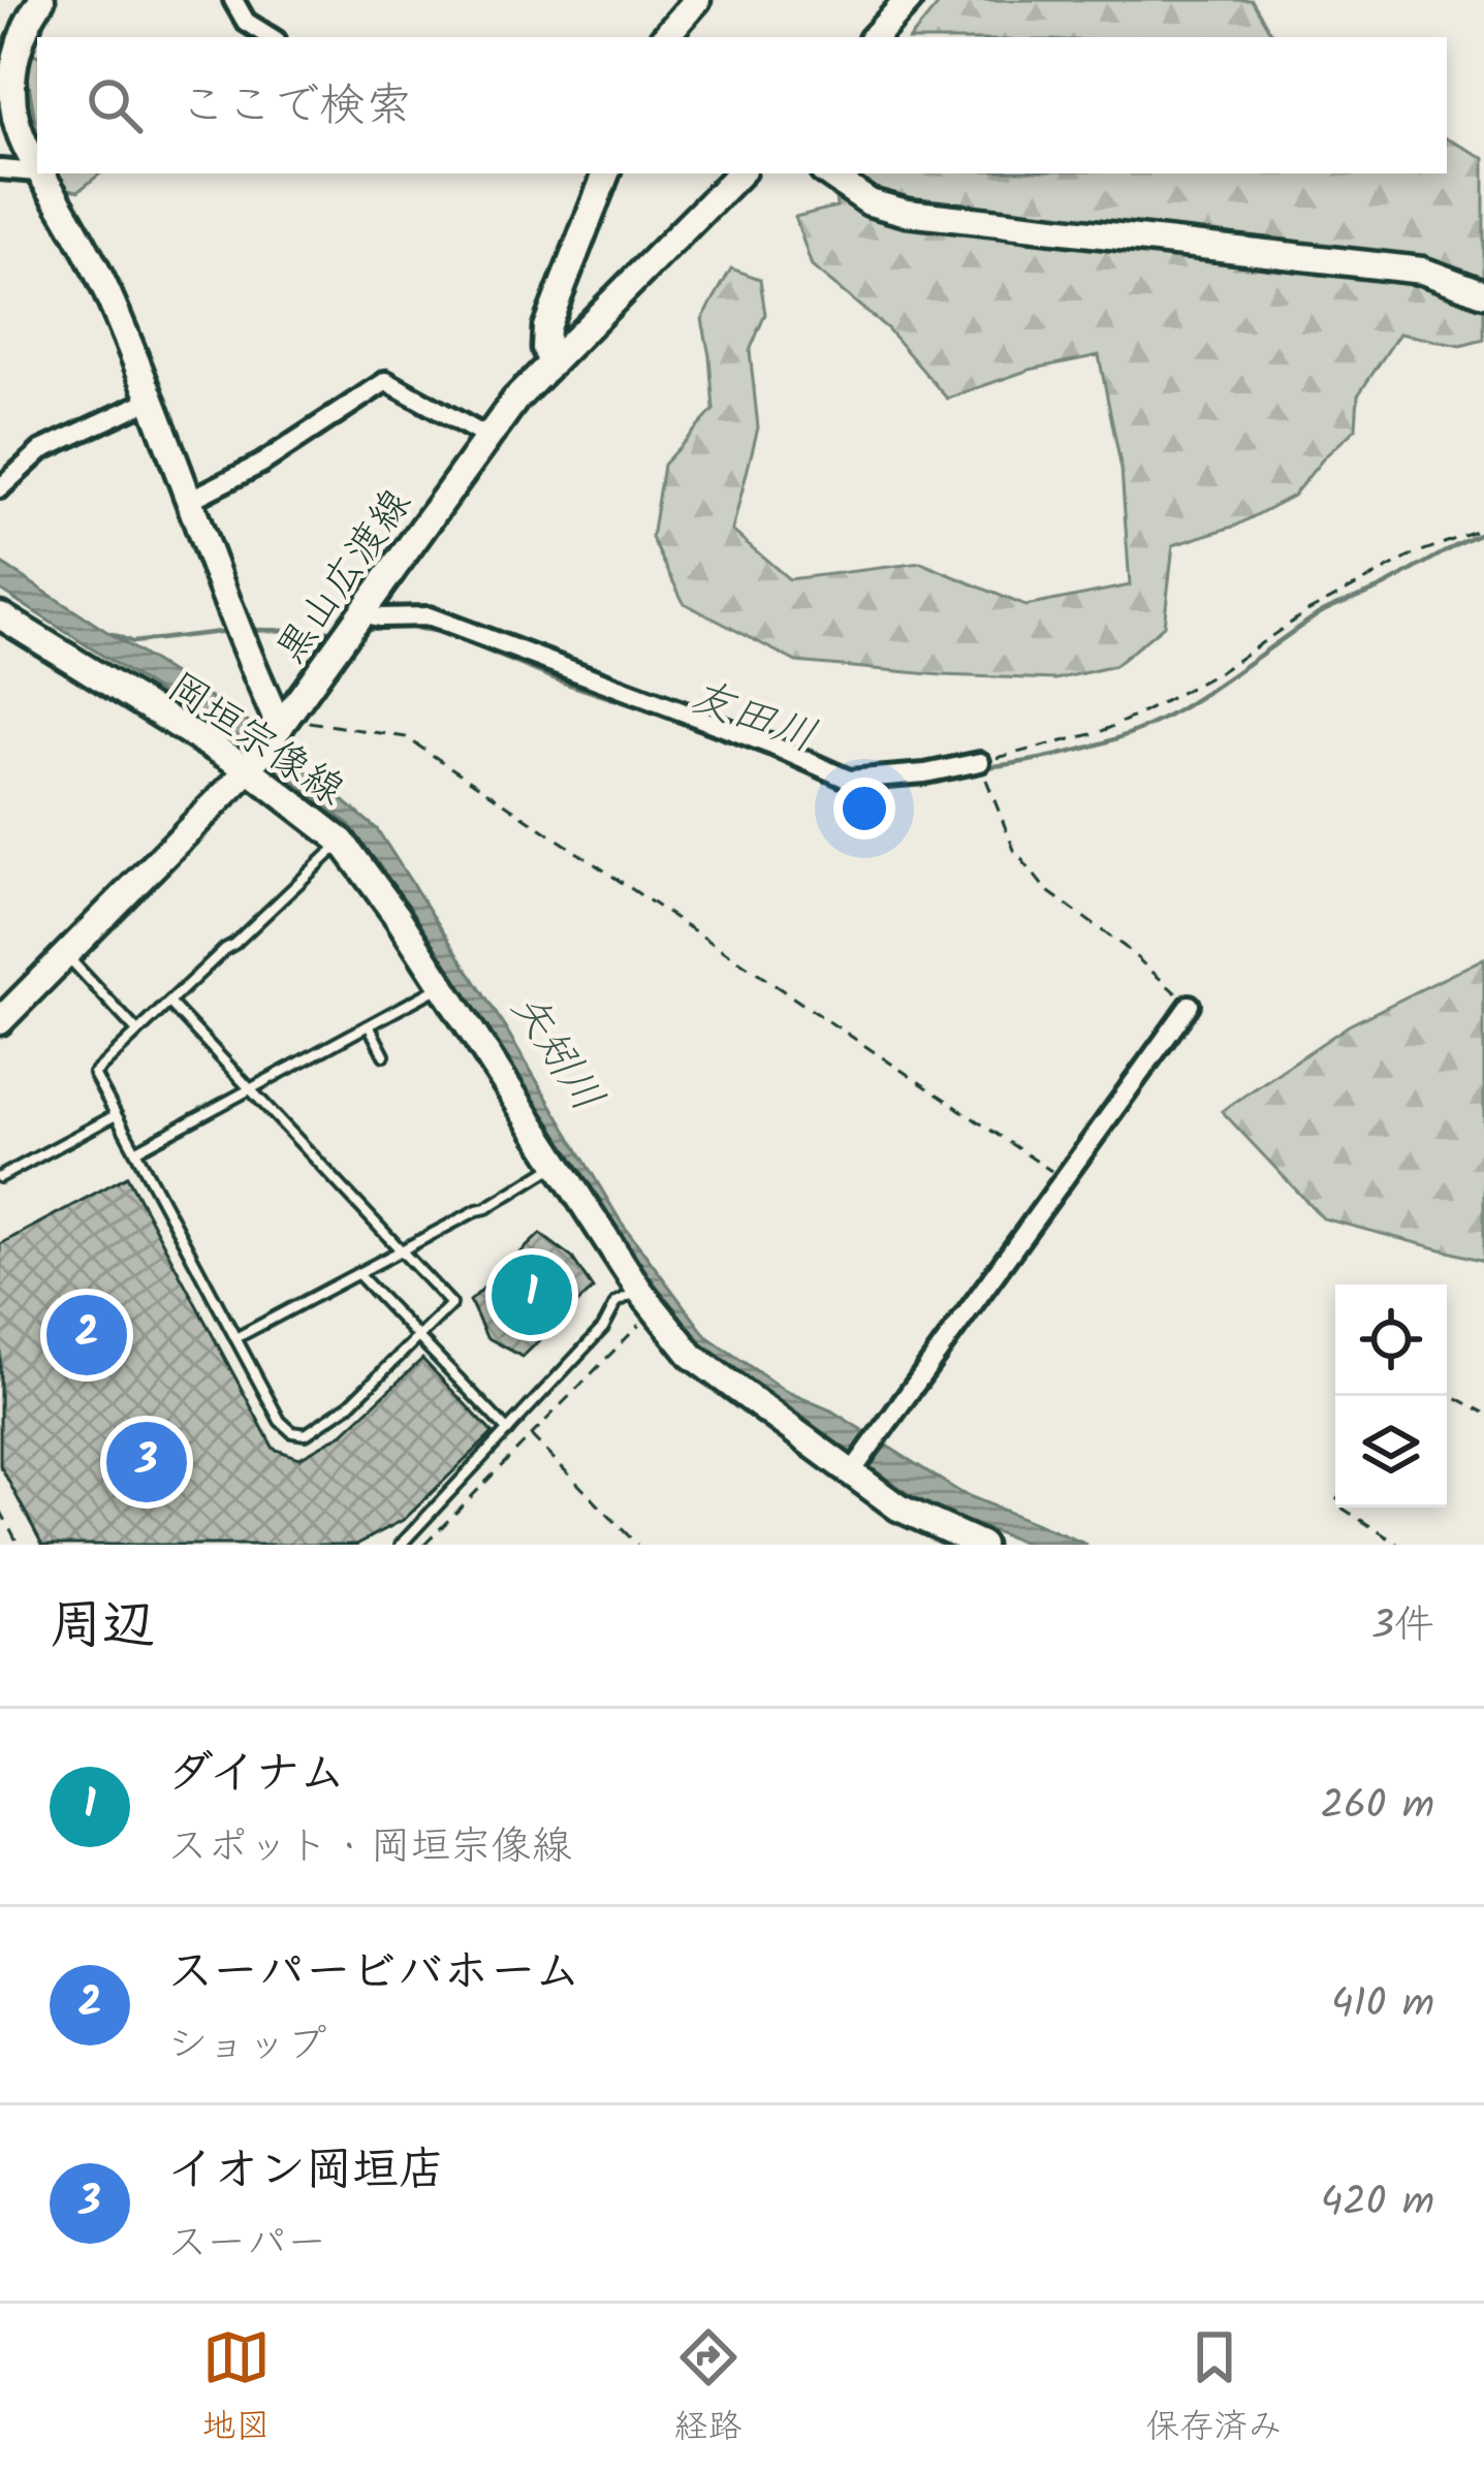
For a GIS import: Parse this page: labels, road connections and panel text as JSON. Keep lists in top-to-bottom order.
{
  "streets": {
    "main road": ["黒山広渡線", "岡垣宗像線"]
  },
  "crossings": [
    ["黒山広渡線", "岡垣宗像線"]
  ],
  "water": ["友田川", "矢矧川"],
  "page": {
    "search": "ここで検索",
    "pins": ["1", "2", "3"],
    "heading": ["周辺", "3件"],
    "list": [
      {
        "mark": "1",
        "name": "ダイナム",
        "note": "スポット · 岡垣宗像線",
        "value": "260 m"
      },
      {
        "mark": "2",
        "name": "スーパービバホーム",
        "note": "ショップ",
        "value": "410 m"
      },
      {
        "mark": "3",
        "name": "イオン岡垣店",
        "note": "スーパー",
        "value": "420 m"
      }
    ],
    "nav": ["地図", "経路", "保存済み"]
  }
}
